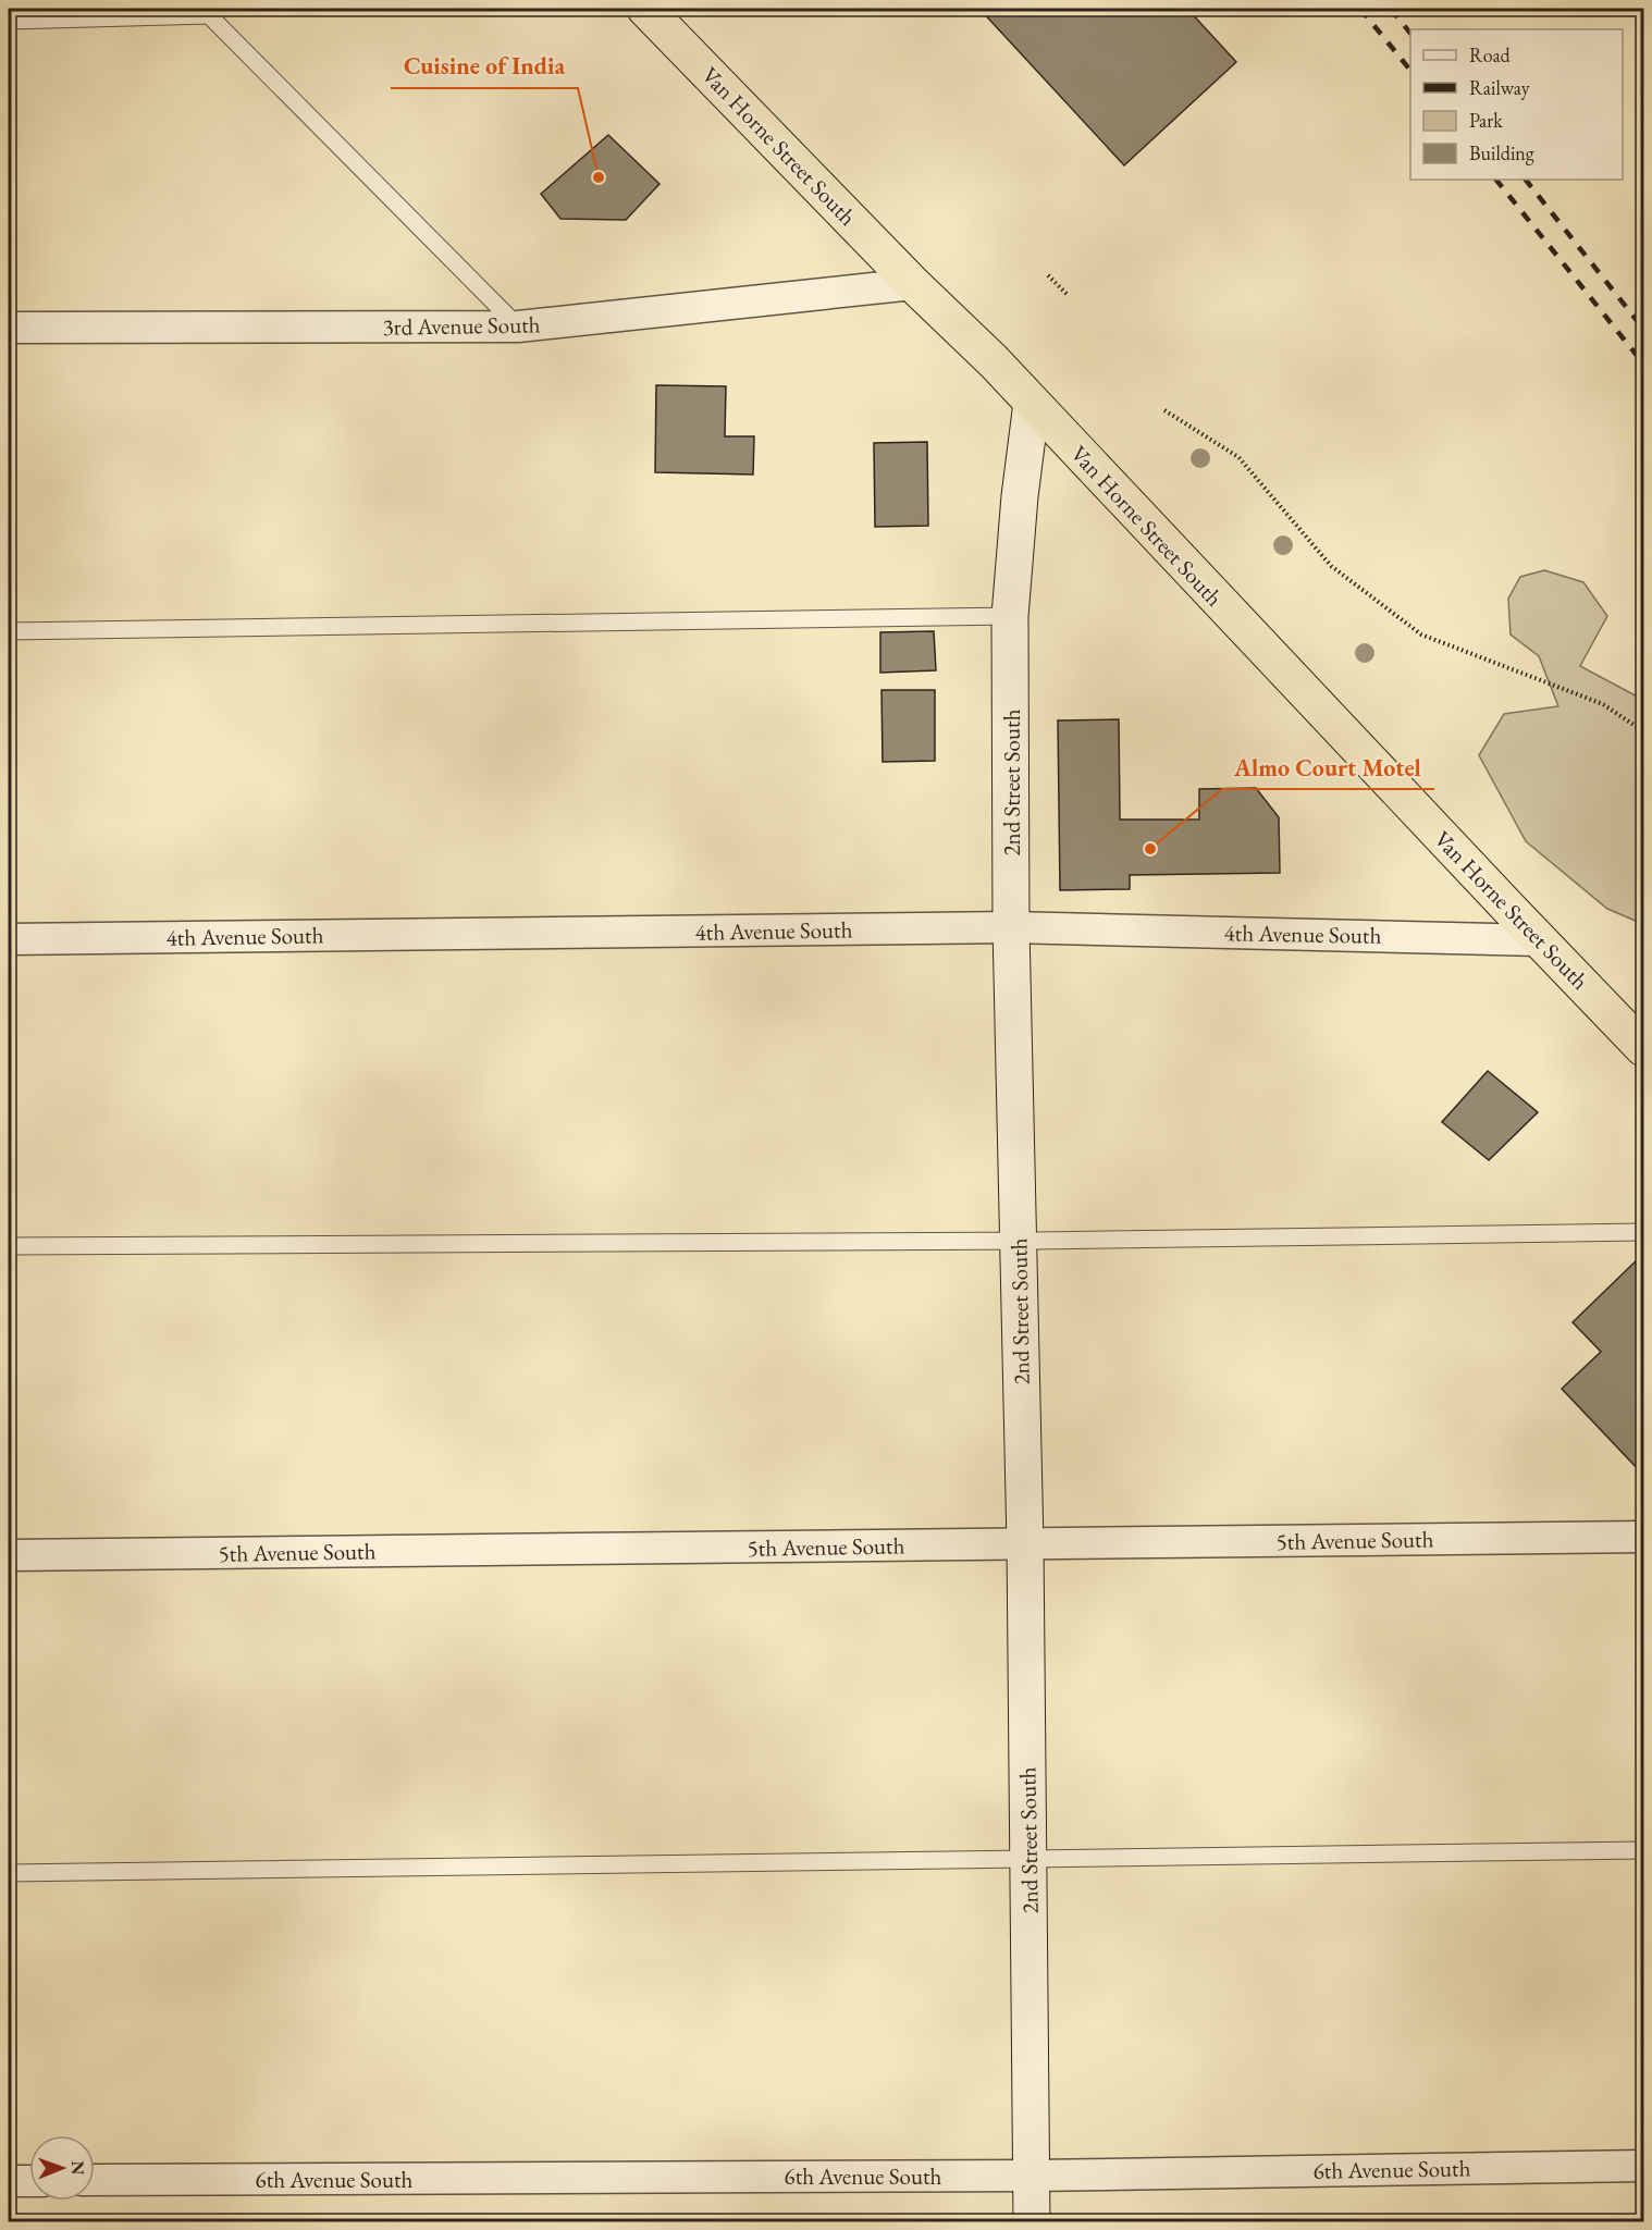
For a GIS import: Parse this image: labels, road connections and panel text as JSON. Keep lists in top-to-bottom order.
{
  "streets": {
    "highway": ["Van Horne Street South"],
    "main road": ["2nd Street South"],
    "street": [
      "3rd Avenue South",
      "4th Avenue South",
      "5th Avenue South",
      "6th Avenue South"
    ]
  },
  "crossings": [
    ["Van Horne Street South", "3rd Avenue South"],
    ["Van Horne Street South", "2nd Street South"],
    ["Van Horne Street South", "4th Avenue South"],
    ["2nd Street South", "4th Avenue South"],
    ["2nd Street South", "5th Avenue South"],
    ["2nd Street South", "6th Avenue South"]
  ],
  "places": ["Cuisine of India", "Almo Court Motel"],
  "legend": [
    "Road",
    "Railway",
    "Park",
    "Building"
  ],
  "north": "right"
}
